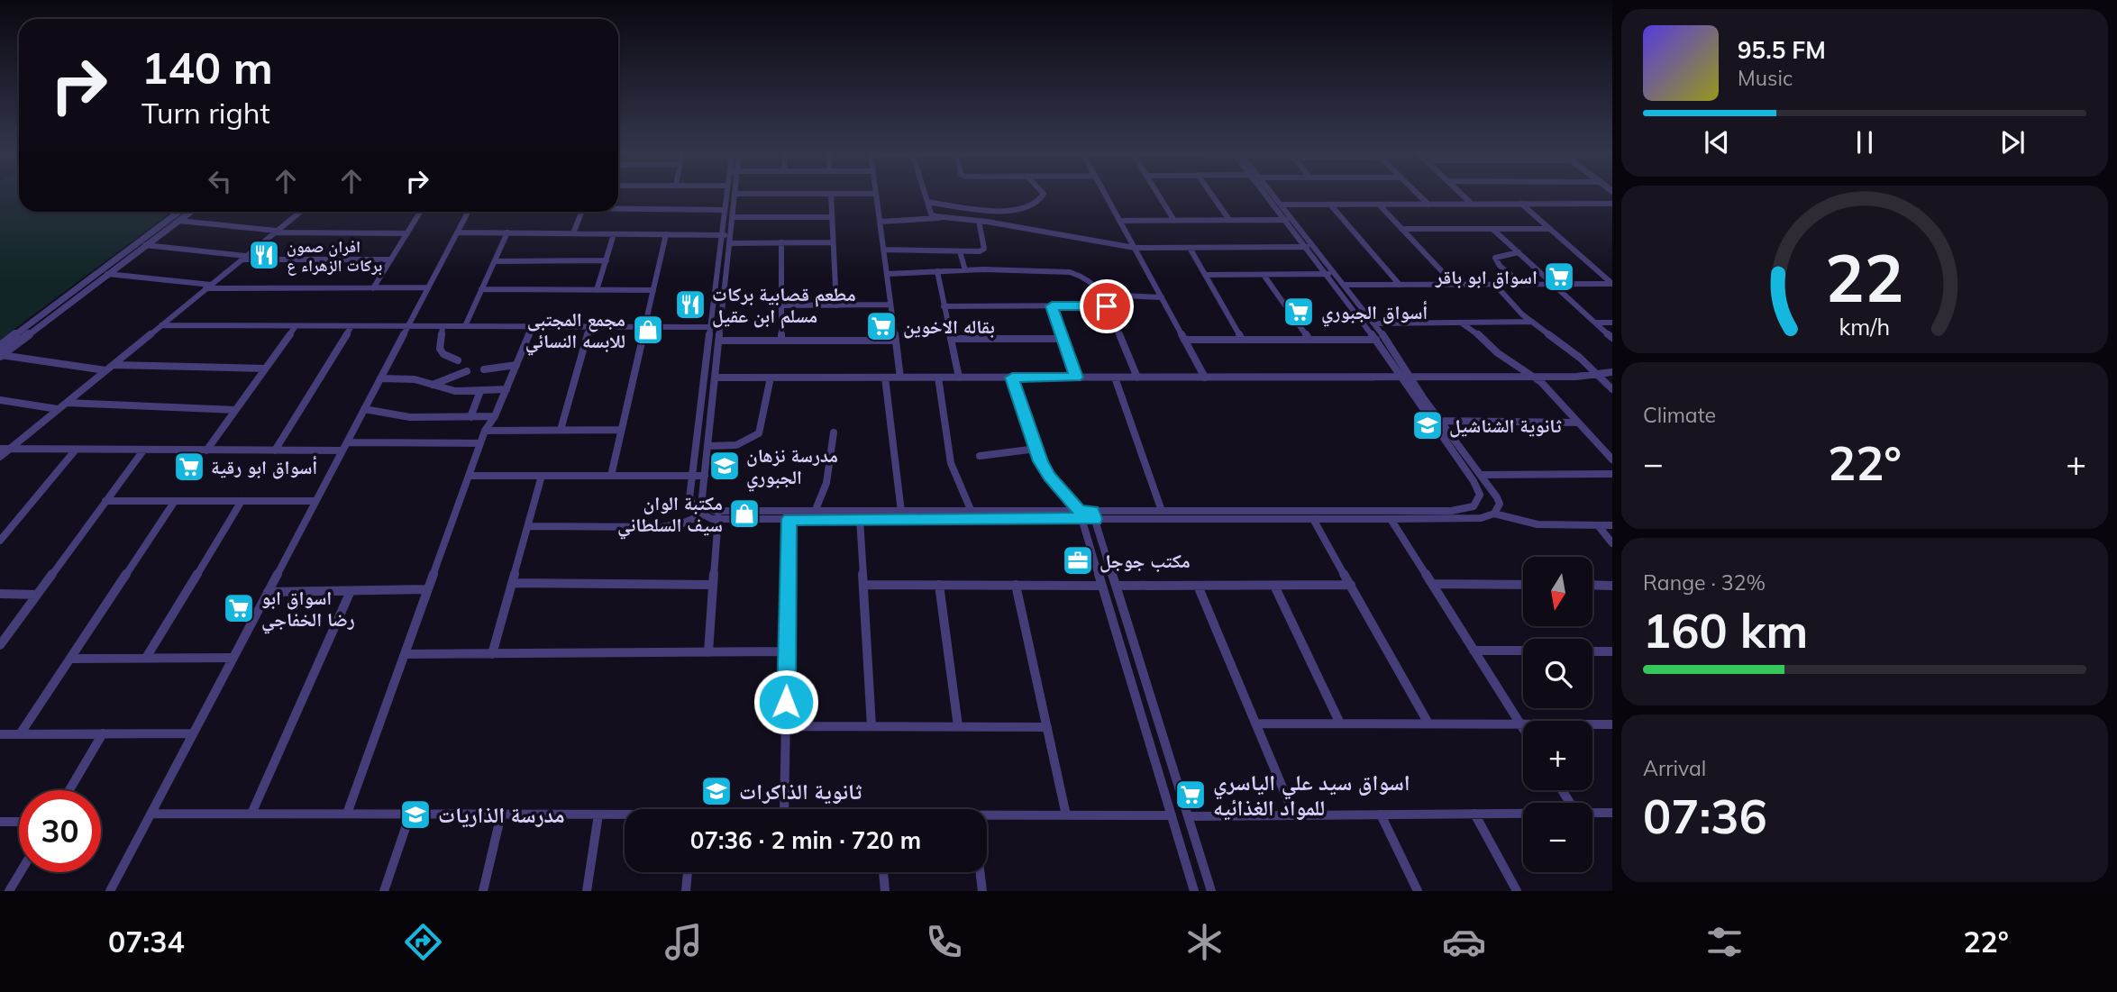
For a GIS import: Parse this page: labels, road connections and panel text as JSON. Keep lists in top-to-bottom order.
{
  "places": {
    "restaurant": ["افران صمون بركات الزهراء ع", "مطعم قصابية بركات مسلم ابن عقيل"],
    "supermarket": [
      "اسواق ابو باقر",
      "أسواق الجبوري",
      "بقاله الاخوين",
      "أسواق ابو رقية",
      "اسواق ابو رضا الخفاجي",
      "اسواق سيد علي الياسري للمواد الغذائيه"
    ],
    "shop": ["مجمع المجتبى للابسه النسائي", "مكتبة الوان سيف السلطاني"],
    "school or university": [
      "ثانوية الشناشيل",
      "مدرسة نزهان الجبوري",
      "ثانوية الذاكرات",
      "مدرسة الذاريات"
    ],
    "office": ["مكتب جوجل"]
  },
  "north": "bottom",
  "page": {
    "turn": ["140 m", "Turn right"],
    "song": ["95.5 FM", "Music"],
    "tile": [
      "Climate",
      ["Range · 32%", "160 km"],
      ["Arrival", "07:36"]
    ],
    "heat": ["−", "22°", "+"],
    "map_buttons": ["+", "−"],
    "limit": "30",
    "trip": "07:36 · 2 min · 720 m",
    "tabs": ["07:34", "22°"],
    "gauge": ["22", "km/h"]
  }
}
